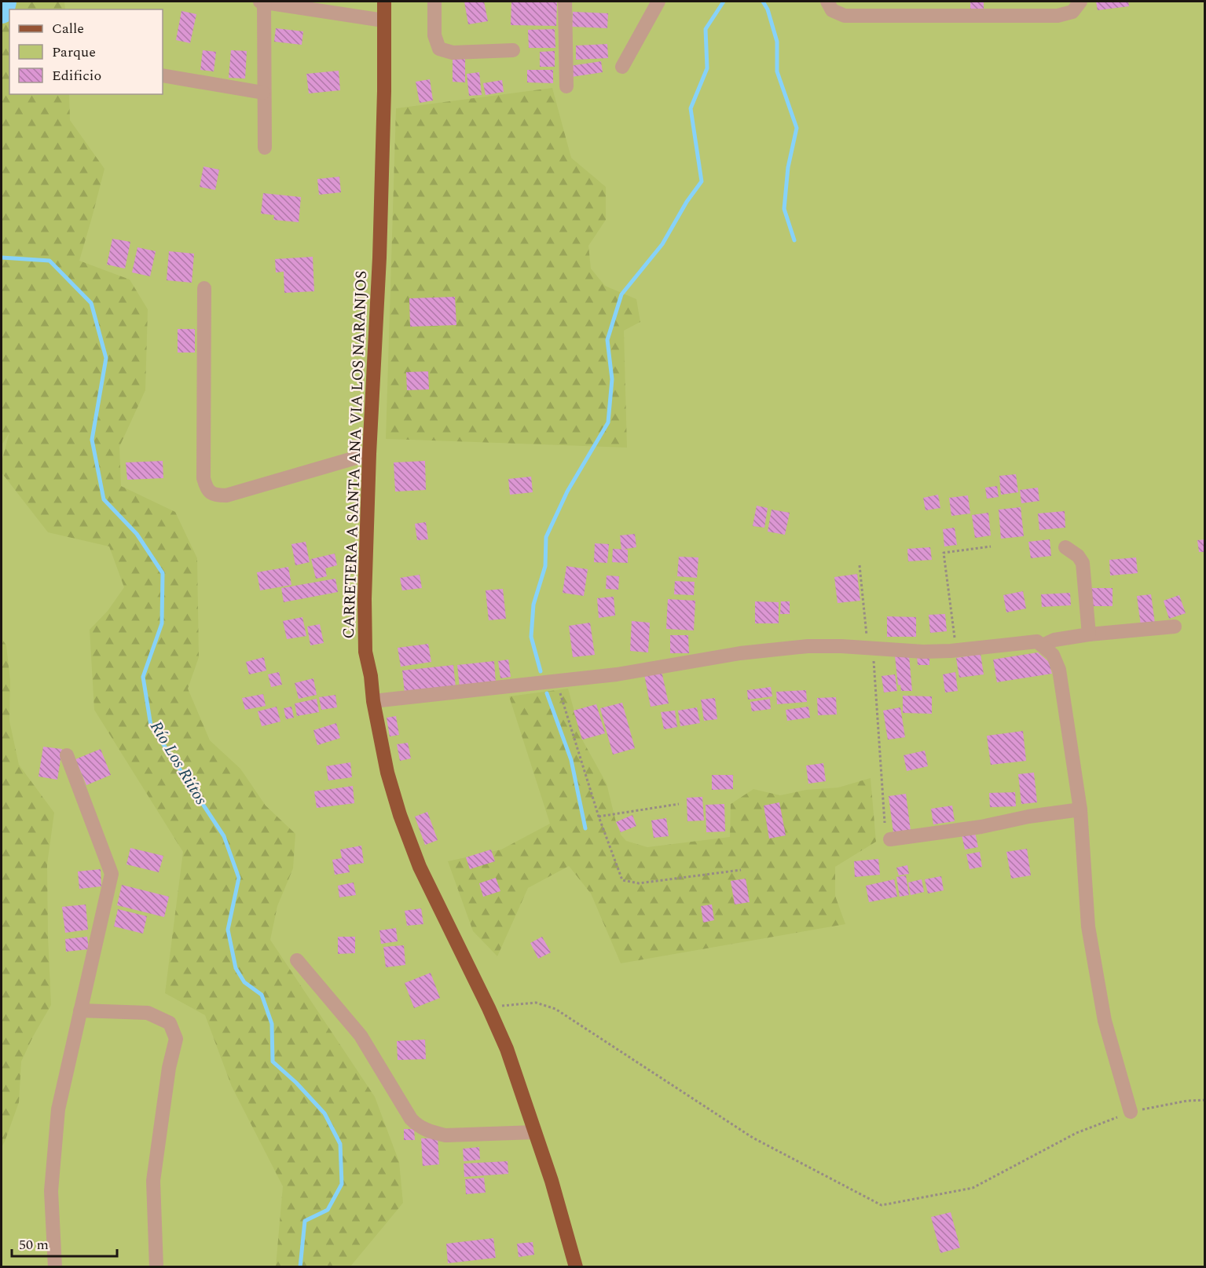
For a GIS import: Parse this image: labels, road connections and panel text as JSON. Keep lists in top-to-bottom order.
{
  "streets": {
    "main road": ["CARRETERA A SANTA ANA VIA LOS NARANJOS"]
  },
  "water": ["Río Los Riítos"],
  "legend": ["Calle", "Parque", "Edificio"],
  "scale_bar": "50 m"
}
